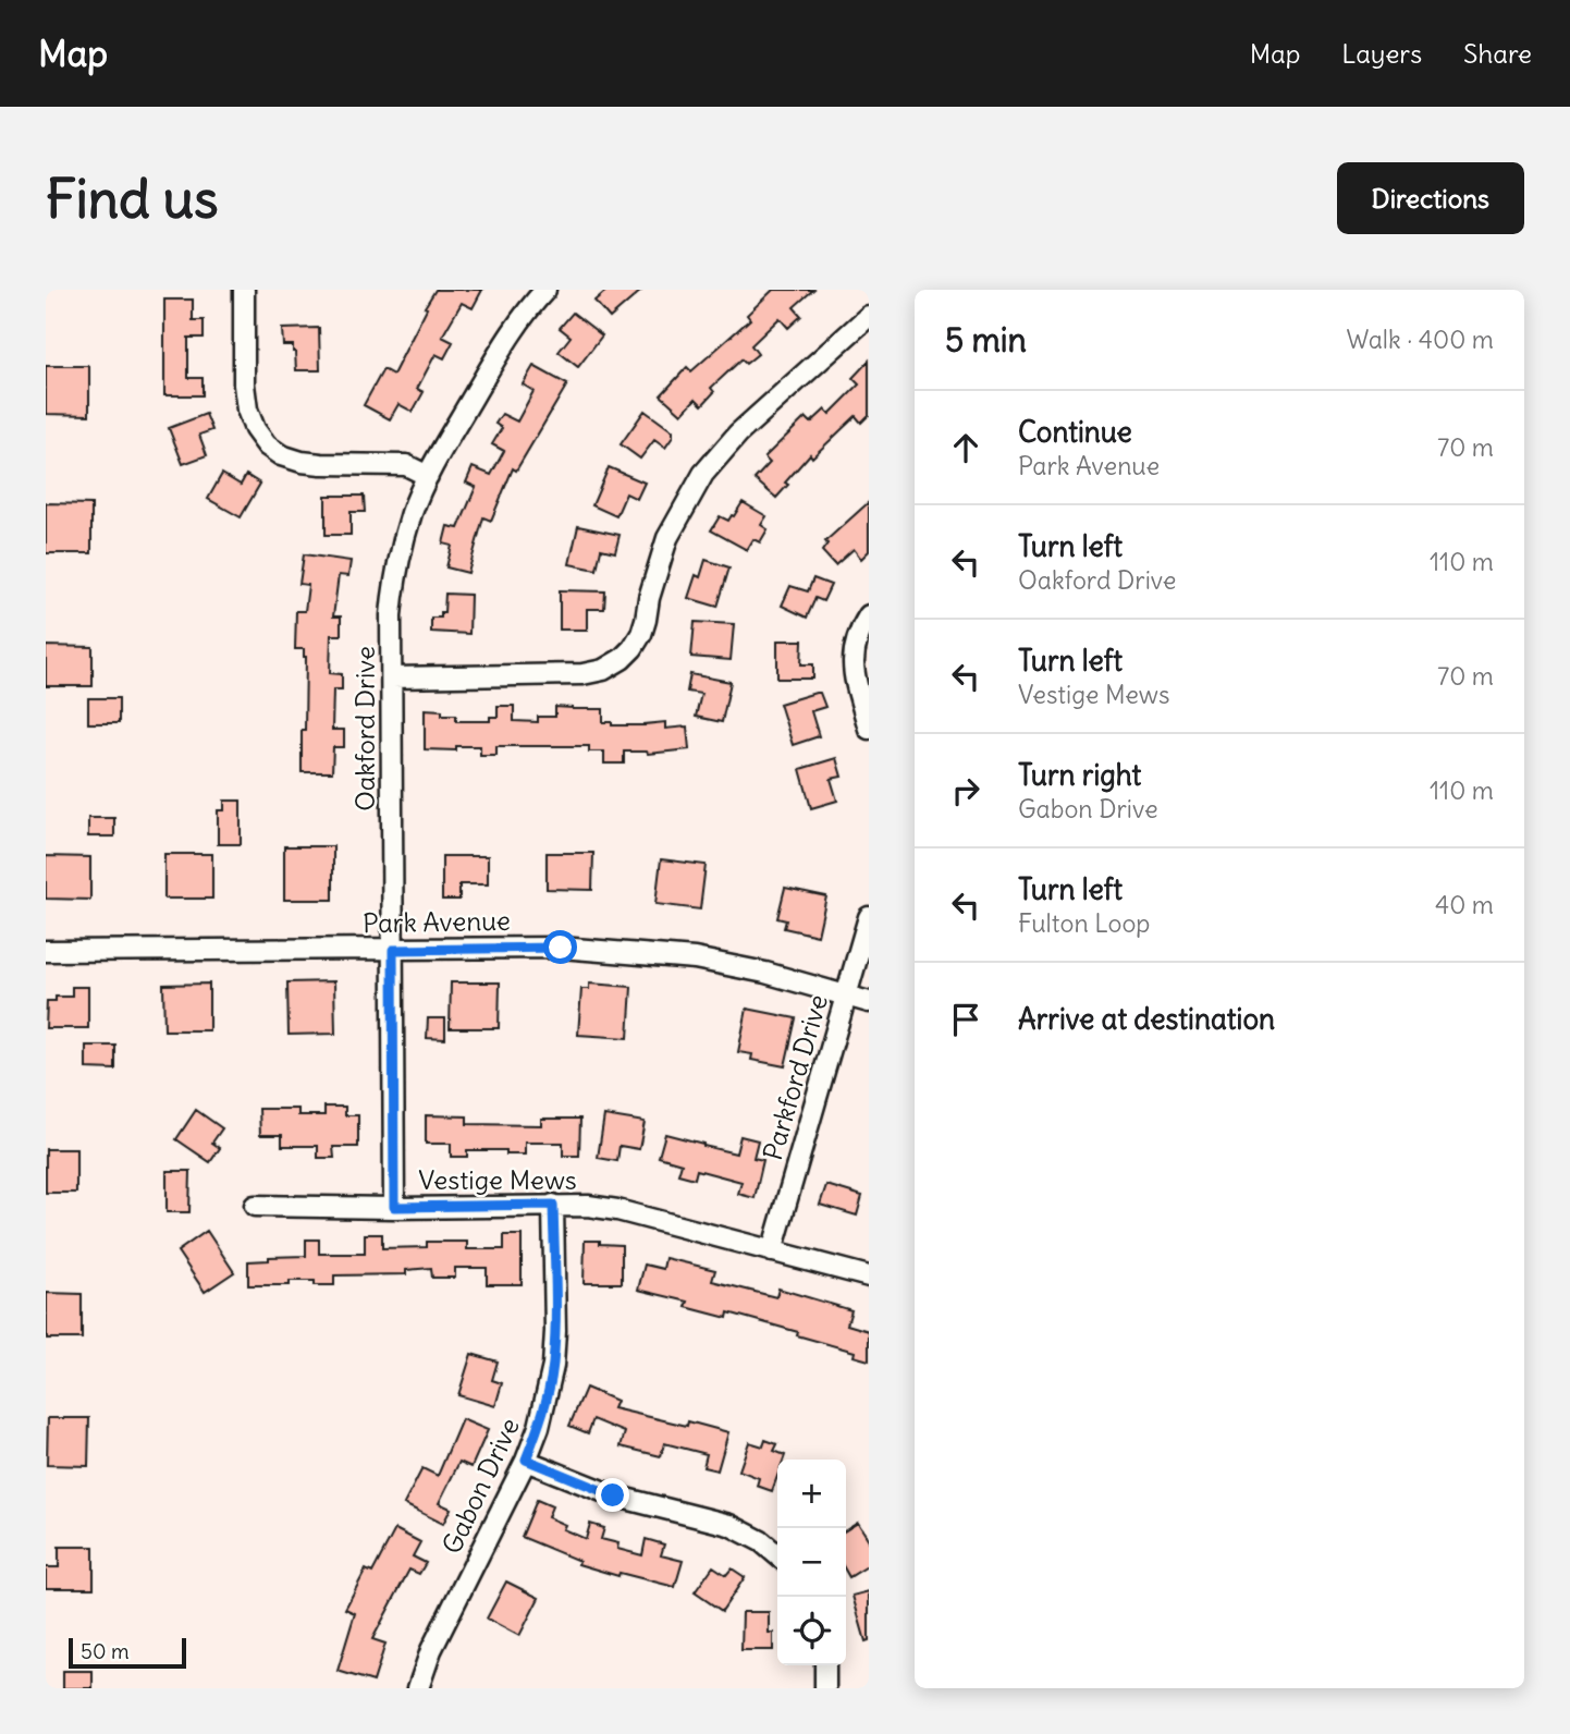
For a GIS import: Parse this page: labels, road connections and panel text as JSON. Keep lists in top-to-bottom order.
{
  "streets": {
    "street": [
      "Oakford Drive",
      "Park Avenue",
      "Parkford Drive",
      "Vestige Mews",
      "Gabon Drive"
    ]
  },
  "crossings": [
    ["Oakford Drive", "Park Avenue"],
    ["Oakford Drive", "Vestige Mews"],
    ["Park Avenue", "Parkford Drive"],
    ["Parkford Drive", "Vestige Mews"],
    ["Vestige Mews", "Gabon Drive"]
  ],
  "scale_bar": "50 m",
  "page": {
    "header": "Map",
    "nav": ["Map", "Layers", "Share"],
    "buttons": "Directions",
    "title": "Find us",
    "heading": ["5 min", "Walk · 400 m"],
    "list": [
      ["Continue", "Park Avenue", "70 m"],
      ["Turn left", "Oakford Drive", "110 m"],
      ["Turn left", "Vestige Mews", "70 m"],
      ["Turn right", "Gabon Drive", "110 m"],
      ["Turn left", "Fulton Loop", "40 m"],
      "Arrive at destination"
    ],
    "map_buttons": ["+", "−"],
    "scale": "50 m"
  }
}
